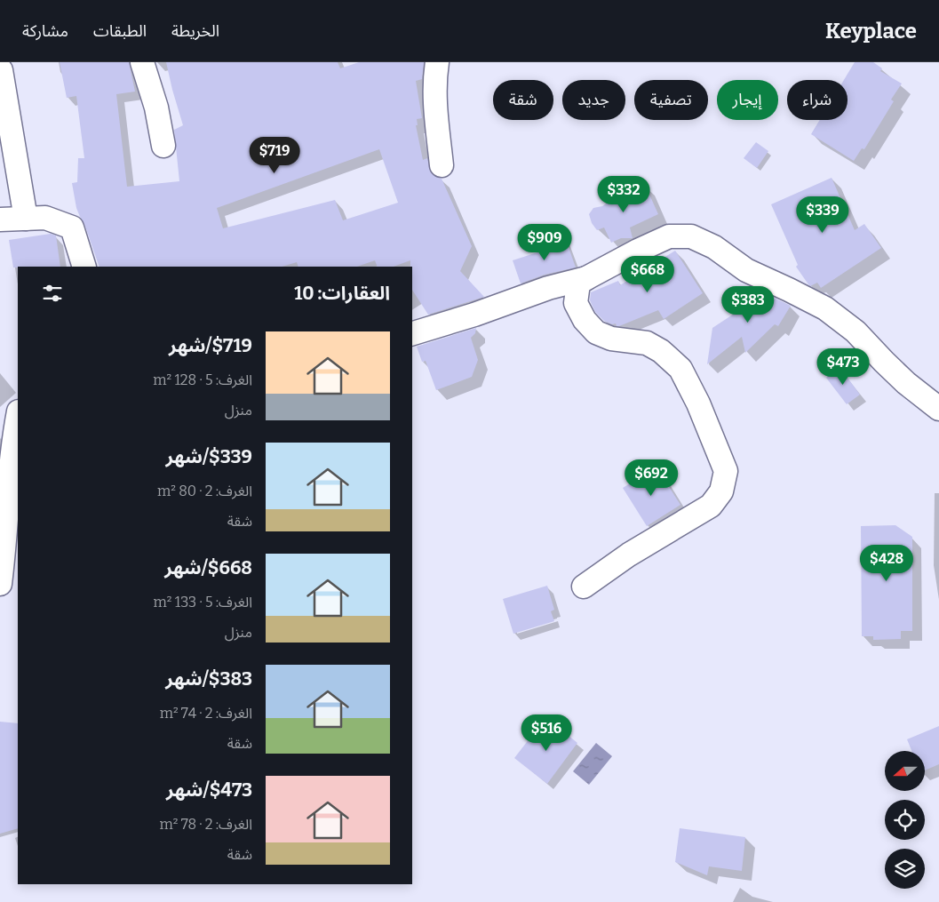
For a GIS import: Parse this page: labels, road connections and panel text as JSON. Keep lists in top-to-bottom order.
{
  "north": "left",
  "page": {
    "header": "Keyplace",
    "nav": ["الخريطة", "الطبقات", "مشاركة"],
    "chip": [
      "شراء",
      "إيجار",
      "تصفية",
      "جديد",
      "شقة"
    ],
    "price": [
      "$719",
      "$332",
      "$339",
      "$909",
      "$668",
      "$383",
      "$473",
      "$692",
      "$428",
      "$516"
    ],
    "heading": "العقارات: 10",
    "list": [
      {
        "name": "$719/شهر",
        "note": "الغرف: 5 · 128 m² · منزل"
      },
      {
        "name": "$339/شهر",
        "note": "الغرف: 2 · 80 m² · شقة"
      },
      {
        "name": "$668/شهر",
        "note": "الغرف: 5 · 133 m² · منزل"
      },
      {
        "name": "$383/شهر",
        "note": "الغرف: 2 · 74 m² · شقة"
      },
      {
        "name": "$473/شهر",
        "note": "الغرف: 2 · 78 m² · شقة"
      }
    ]
  }
}
